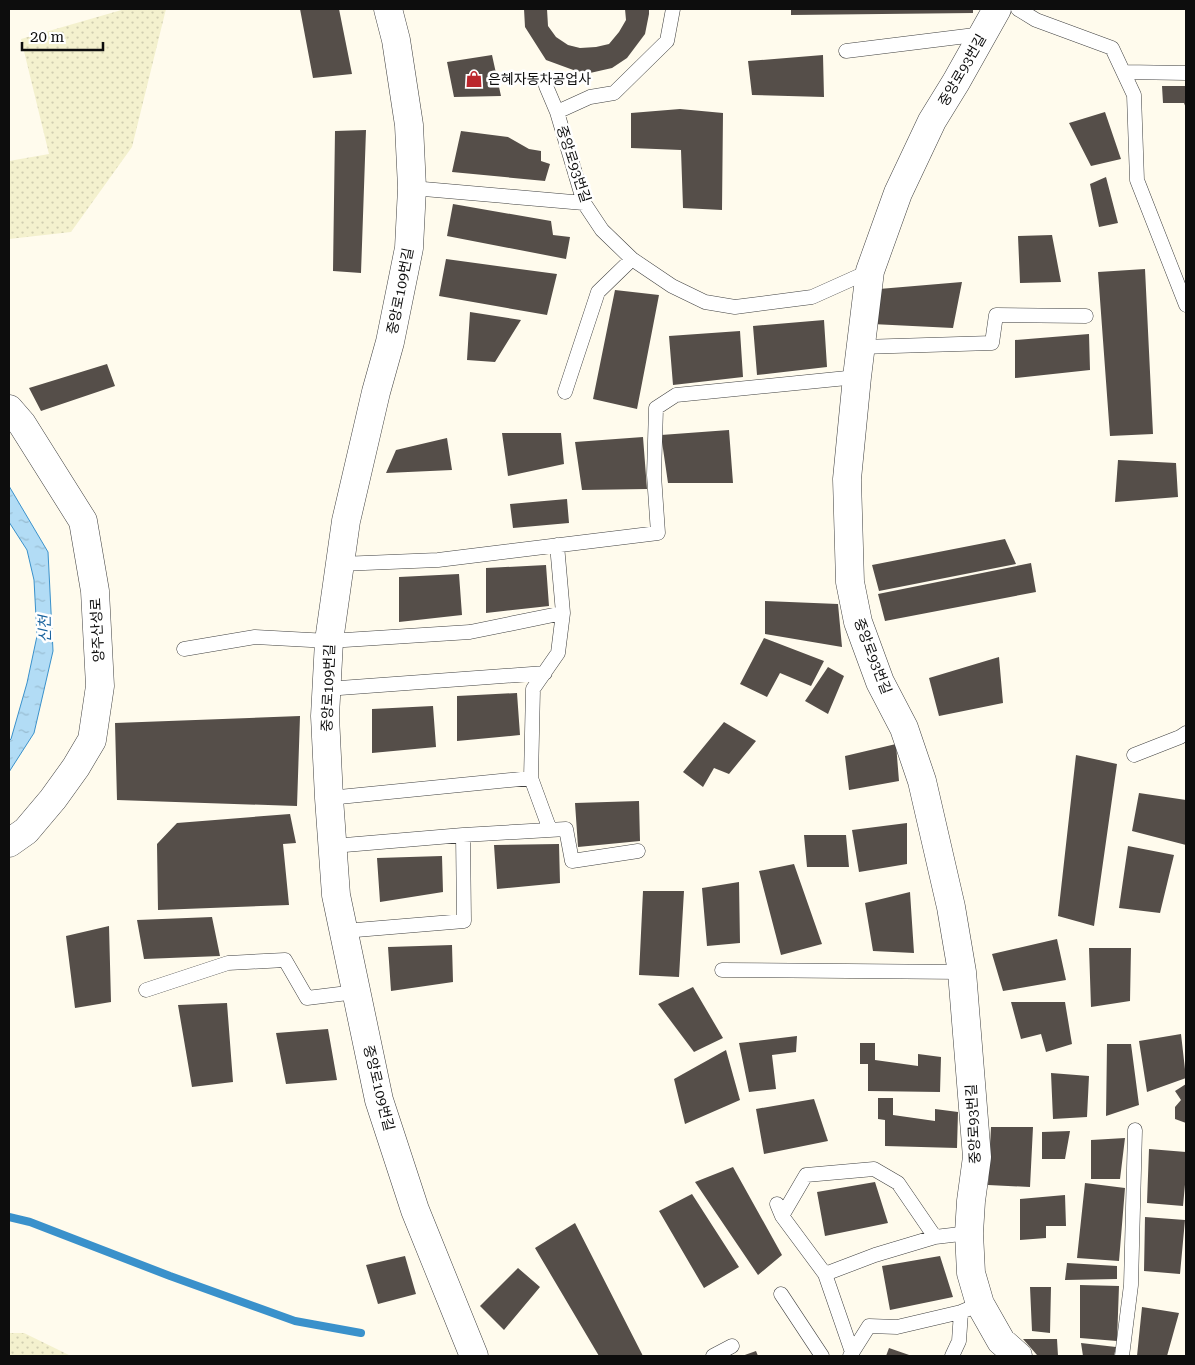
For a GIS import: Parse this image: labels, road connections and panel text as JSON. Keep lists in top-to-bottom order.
{
  "streets": {
    "street": ["중앙로93번길", "중앙로109번길", "양주산성로"]
  },
  "water": ["신천"],
  "places": {
    "shop": ["은혜자동차공업사"]
  },
  "scale_bar": "20 m"
}
